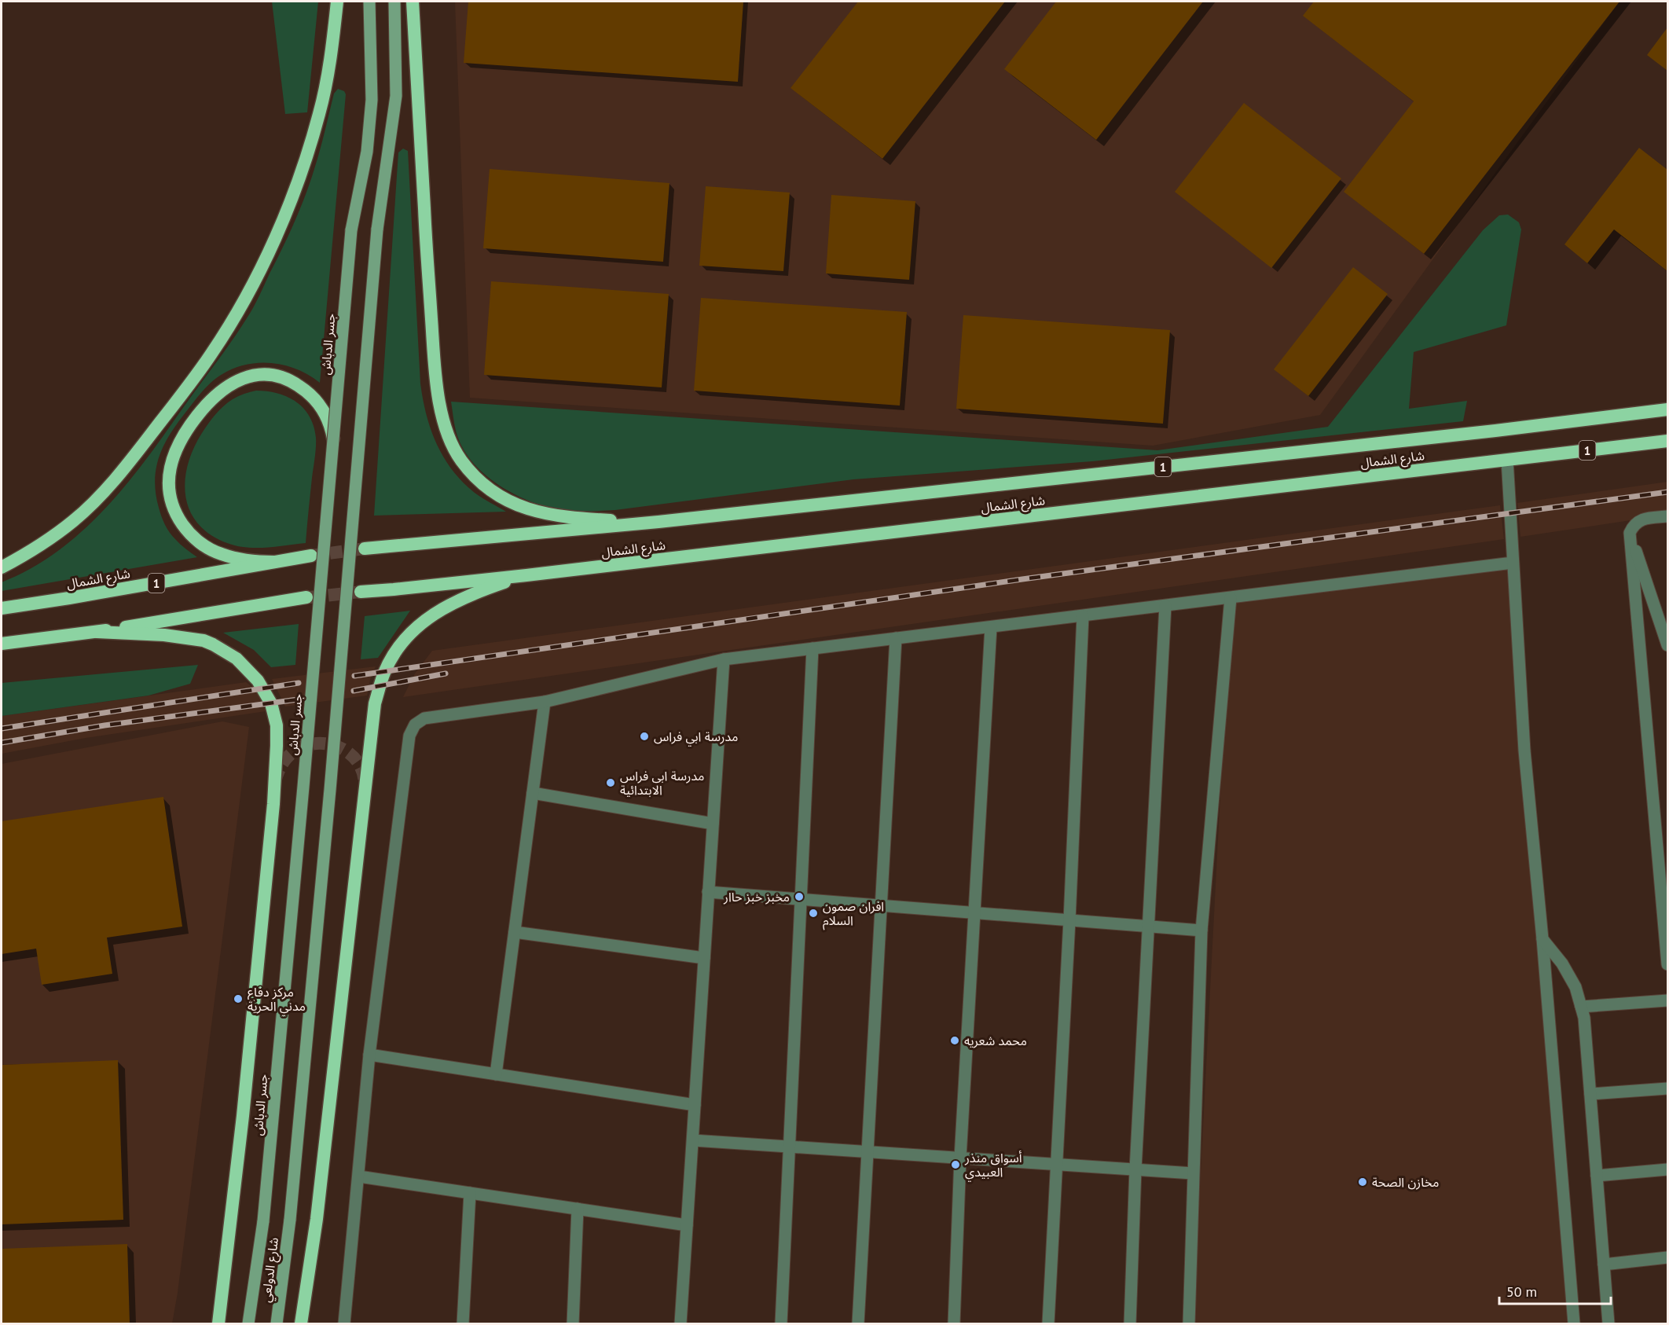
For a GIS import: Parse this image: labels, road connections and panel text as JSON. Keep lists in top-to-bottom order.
{
  "streets": {
    "highway": ["1", "شارع الشمال"],
    "main road": ["جسر الدباش", "شارع الدولعي"]
  },
  "crossings": [
    ["جسر الدباش", "شارع الدولعي"]
  ],
  "places": [
    "مدرسة ابي فراس",
    "مدرسة ابي فراس الابتدائية",
    "مخبز خبز حاار",
    "افران صمون السلام",
    "مركز دفاع مدني الحرية",
    "محمد شعريه",
    "أسواق منذر العبيدي",
    "مخازن الصحة"
  ],
  "scale_bar": "50 m"
}
